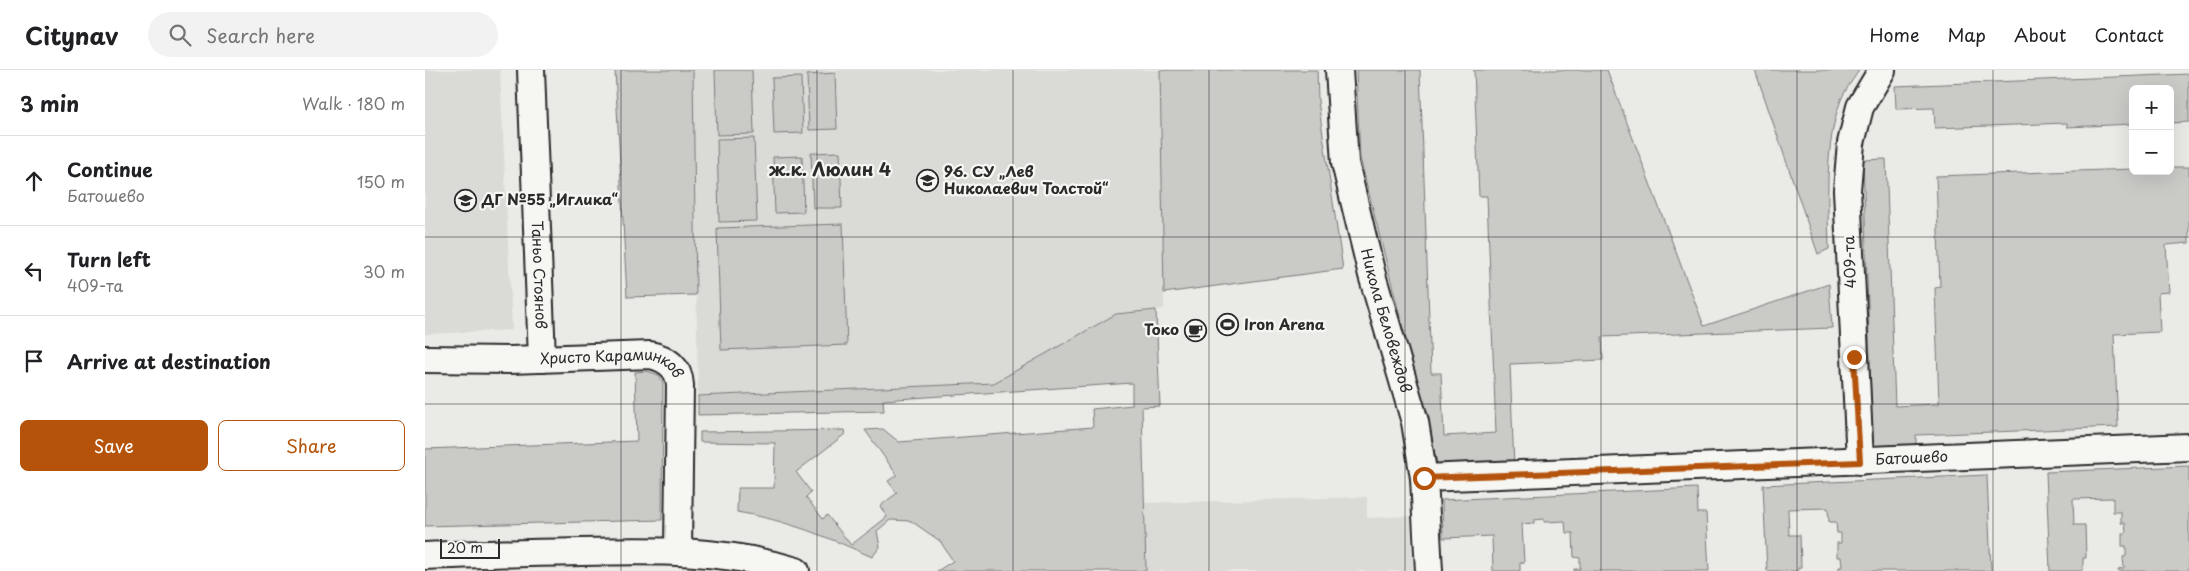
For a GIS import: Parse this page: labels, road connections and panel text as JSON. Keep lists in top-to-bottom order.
{
  "streets": {
    "street": [
      "409-та",
      "Таньо Стоянов",
      "Никола Беловеждов",
      "Христо Караминков",
      "Батошево"
    ]
  },
  "crossings": [
    ["409-та", "Батошево"],
    ["Таньо Стоянов", "Христо Караминков"],
    ["Никола Беловеждов", "Батошево"]
  ],
  "districts": ["ж.к. Люлин 4"],
  "places": {
    "school or university": ["96. СУ „Лев Николаевич Толстой“", "ДГ №55 „Иглика“"],
    "sports": ["Iron Arena"],
    "cafe": ["Токо"]
  },
  "scale_bar": "20 m",
  "page": {
    "header": "Citynav",
    "search": "Search here",
    "nav": [
      "Home",
      "Map",
      "About",
      "Contact"
    ],
    "heading": ["3 min", "Walk · 180 m"],
    "map_buttons": ["+", "−"],
    "list": [
      ["Continue", "Батошево", "150 m"],
      ["Turn left", "409-та", "30 m"],
      "Arrive at destination"
    ],
    "buttons": ["Save", "Share"],
    "scale": "20 m"
  }
}
